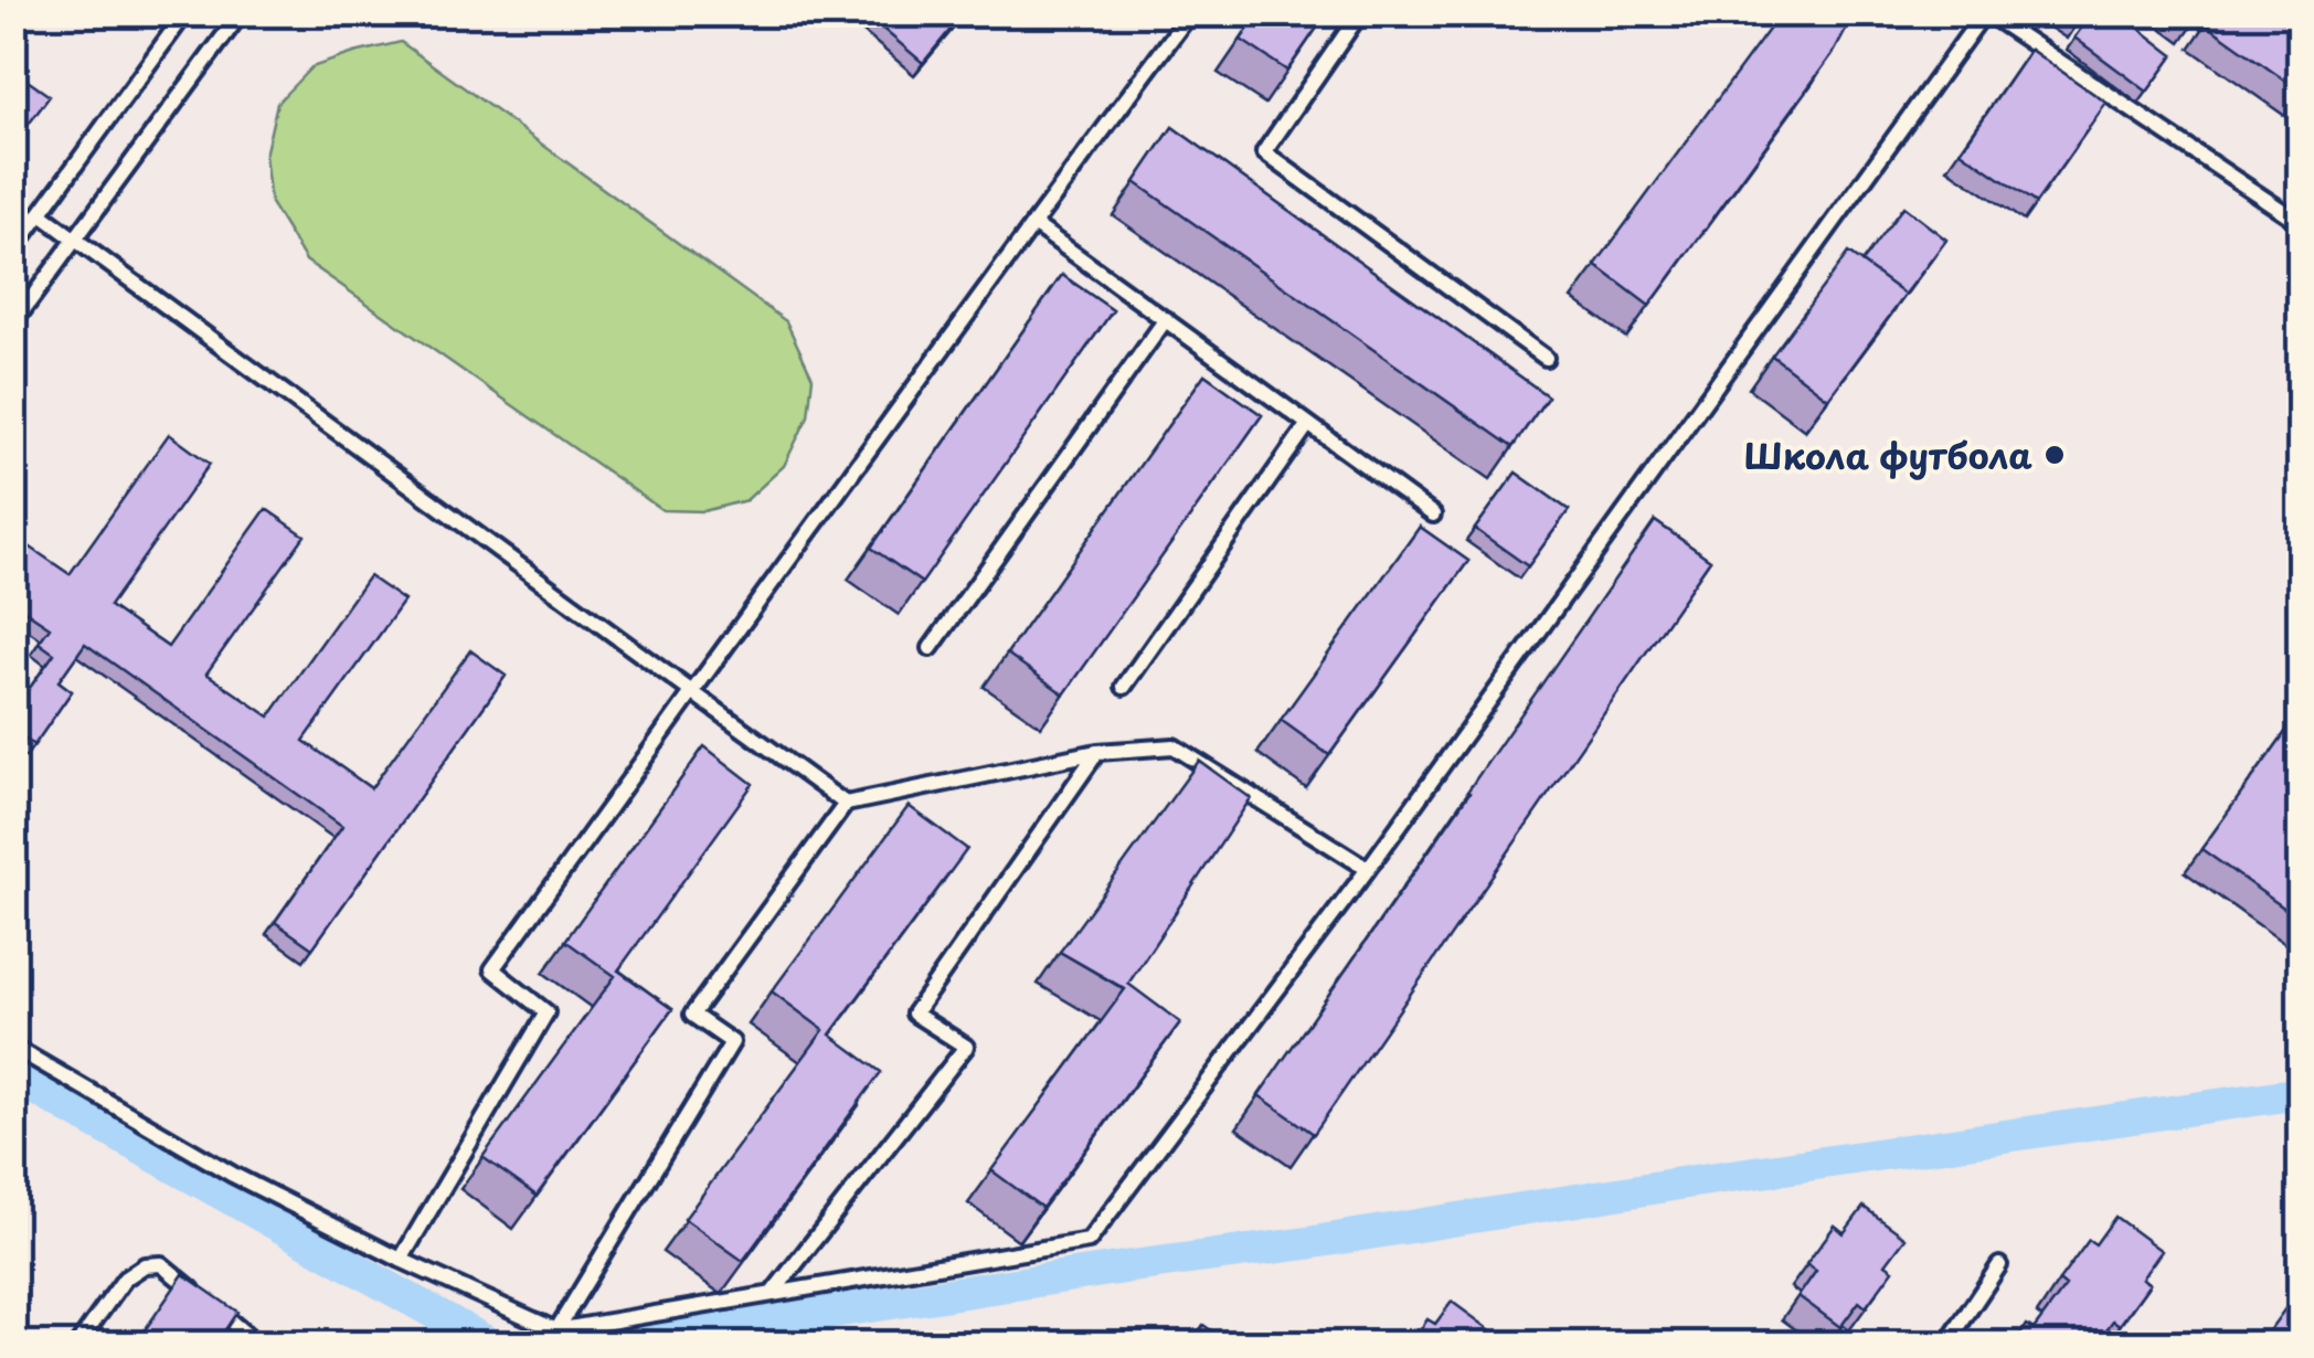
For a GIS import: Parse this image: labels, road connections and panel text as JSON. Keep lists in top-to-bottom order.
{
  "places": ["Школа футбола"]
}
